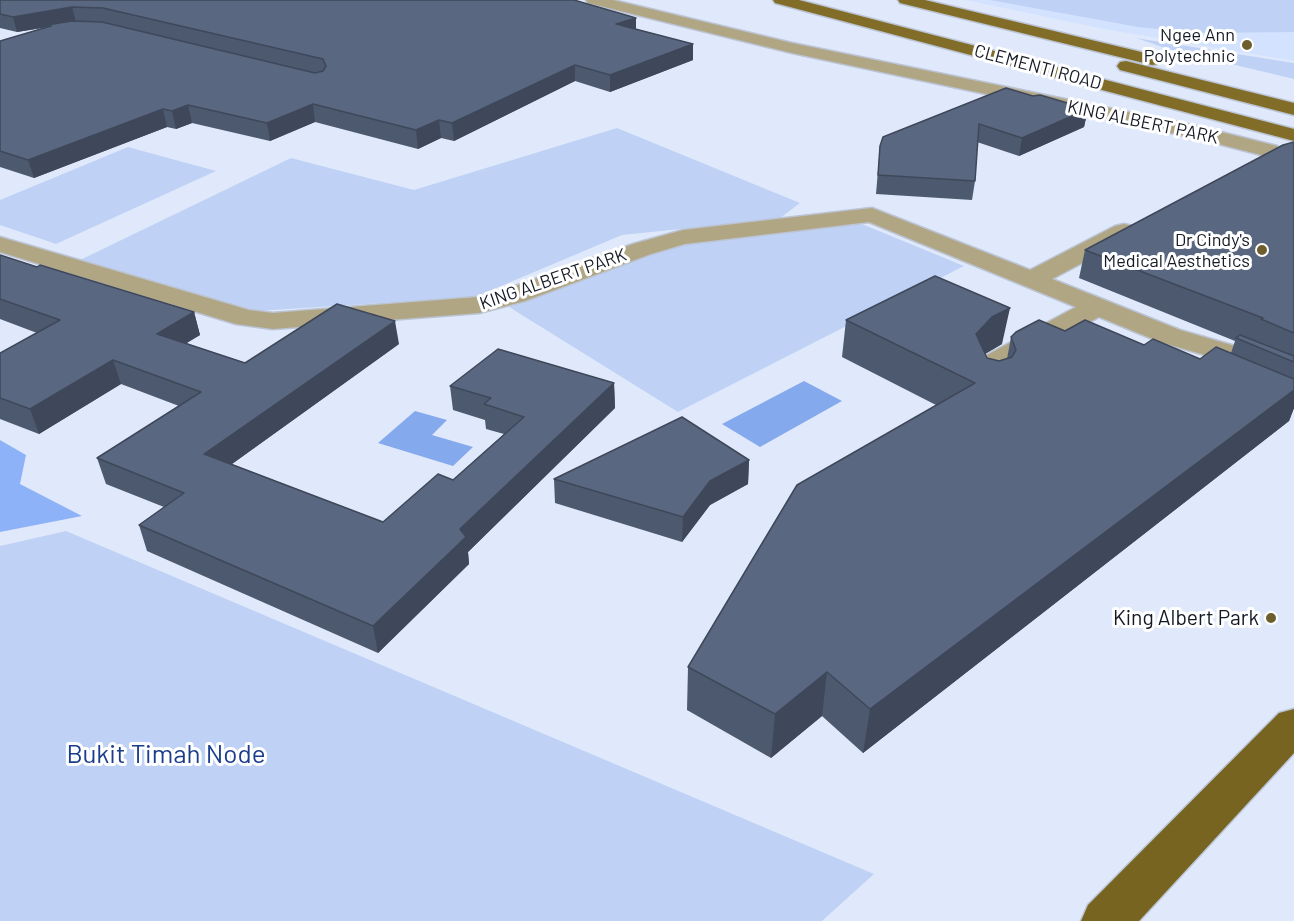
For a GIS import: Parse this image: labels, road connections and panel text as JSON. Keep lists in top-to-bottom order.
{
  "streets": {
    "main road": ["CLEMENTI ROAD"],
    "street": ["KING ALBERT PARK"]
  },
  "crossings": [
    ["CLEMENTI ROAD", "KING ALBERT PARK"]
  ],
  "parks": ["Bukit Timah Node"],
  "places": ["Ngee Ann Polytechnic", "Dr Cindy's Medical Aesthetics", "King Albert Park"]
}
